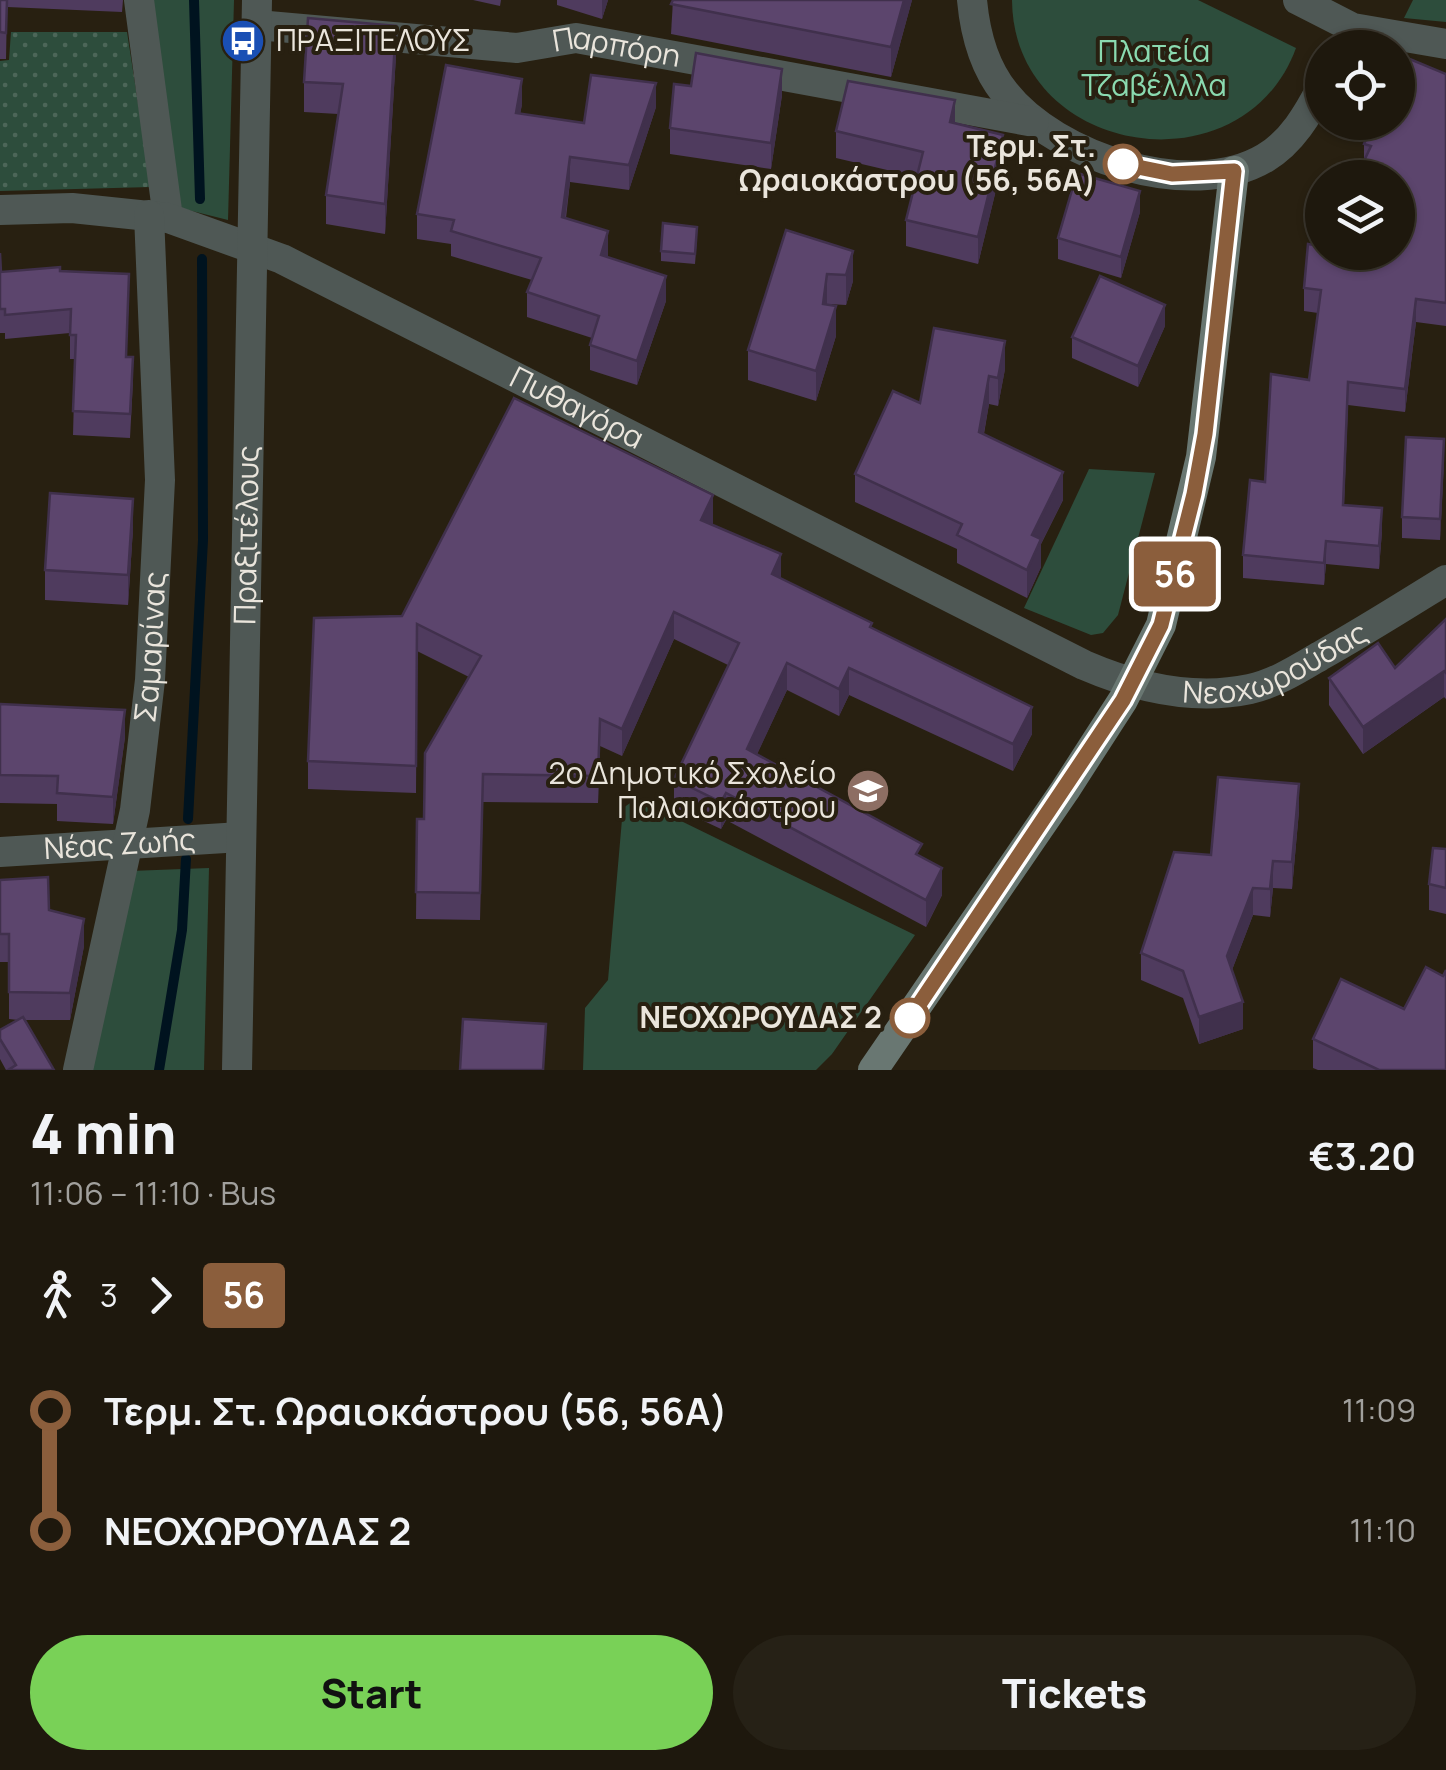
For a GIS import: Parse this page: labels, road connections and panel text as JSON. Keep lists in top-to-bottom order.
{
  "streets": {
    "street": [
      "Παρπόρη",
      "Πυθαγόρα",
      "Πραξιτέλους",
      "Σαμαρίνας",
      "Νεοχωρούδας",
      "Νέας Ζωής"
    ]
  },
  "crossings": [
    ["Παρπόρη", "Πραξιτέλους"],
    ["Πυθαγόρα", "Πραξιτέλους"],
    ["Πυθαγόρα", "Σαμαρίνας"],
    ["Πυθαγόρα", "Νεοχωρούδας"],
    ["Πραξιτέλους", "Νέας Ζωής"],
    ["Σαμαρίνας", "Νέας Ζωής"]
  ],
  "parks": ["Πλατεία Τζαβέλλλα"],
  "places": {
    "bus stop": ["ΠΡΑΞΙΤΕΛΟΥΣ"],
    "other": ["Τερμ. Στ. Ωραιοκάστρου (56, 56Α)", "ΝΕΟΧΩΡΟΥΔΑΣ 2"],
    "school or university": ["2ο Δημοτικό Σχολείο Παλαιοκάστρου"]
  },
  "lines": ["bus line 56"],
  "page": {
    "on_map": "56",
    "heading": ["4 min", "11:06 – 11:10 · Bus", "€3.20"],
    "legs": ["3", "56"],
    "list": [
      {
        "name": "Τερμ. Στ. Ωραιοκάστρου (56, 56Α)",
        "value": "11:09"
      },
      {
        "name": "ΝΕΟΧΩΡΟΥΔΑΣ 2",
        "value": "11:10"
      }
    ],
    "buttons": ["Start", "Tickets"]
  }
}
